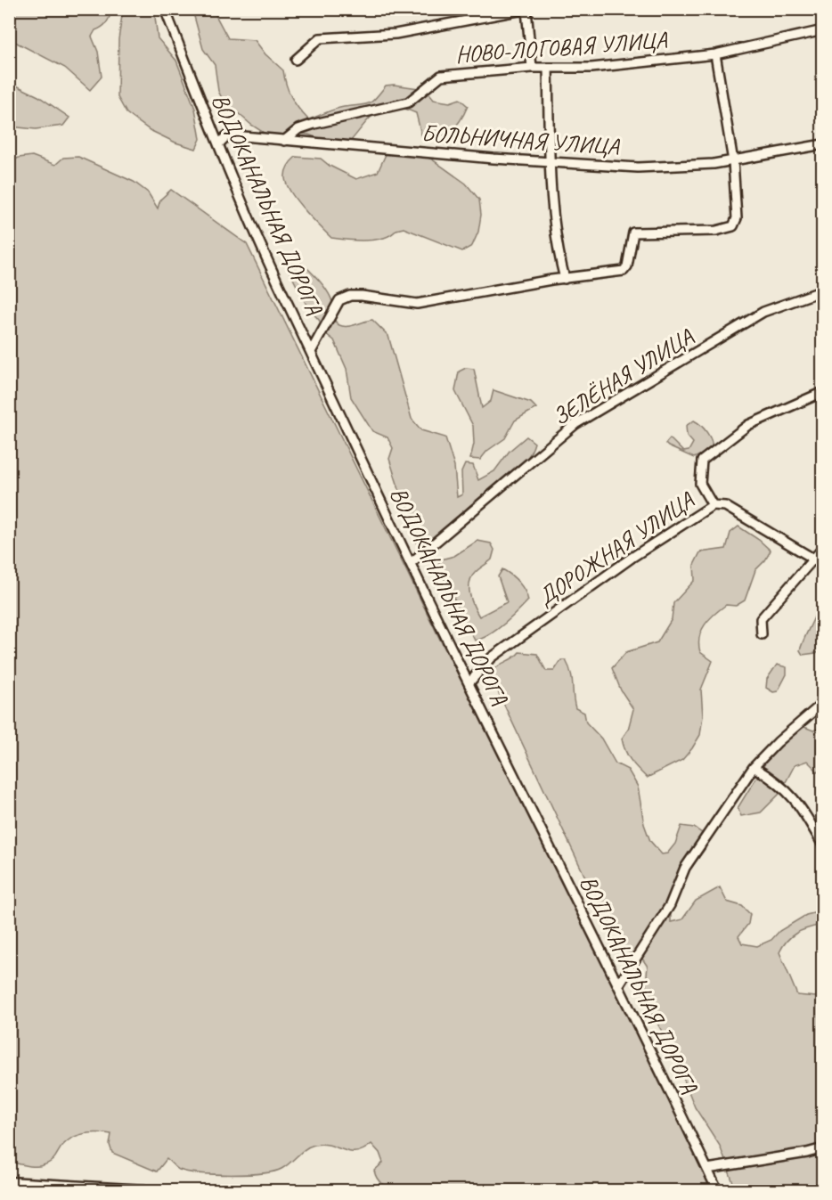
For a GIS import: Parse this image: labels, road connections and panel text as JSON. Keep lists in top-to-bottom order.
{
  "streets": {
    "street": [
      "НОВО-ЛОГОВАЯ УЛИЦА",
      "БОЛЬНИЧНАЯ УЛИЦА",
      "ВОДОКАНАЛЬНАЯ ДОРОГА",
      "ЗЕЛЁНАЯ УЛИЦА",
      "ДОРОЖНАЯ УЛИЦА"
    ]
  },
  "crossings": [
    ["НОВО-ЛОГОВАЯ УЛИЦА", "БОЛЬНИЧНАЯ УЛИЦА"],
    ["БОЛЬНИЧНАЯ УЛИЦА", "ВОДОКАНАЛЬНАЯ ДОРОГА"],
    ["ВОДОКАНАЛЬНАЯ ДОРОГА", "ЗЕЛЁНАЯ УЛИЦА"],
    ["ВОДОКАНАЛЬНАЯ ДОРОГА", "ДОРОЖНАЯ УЛИЦА"]
  ]
}
